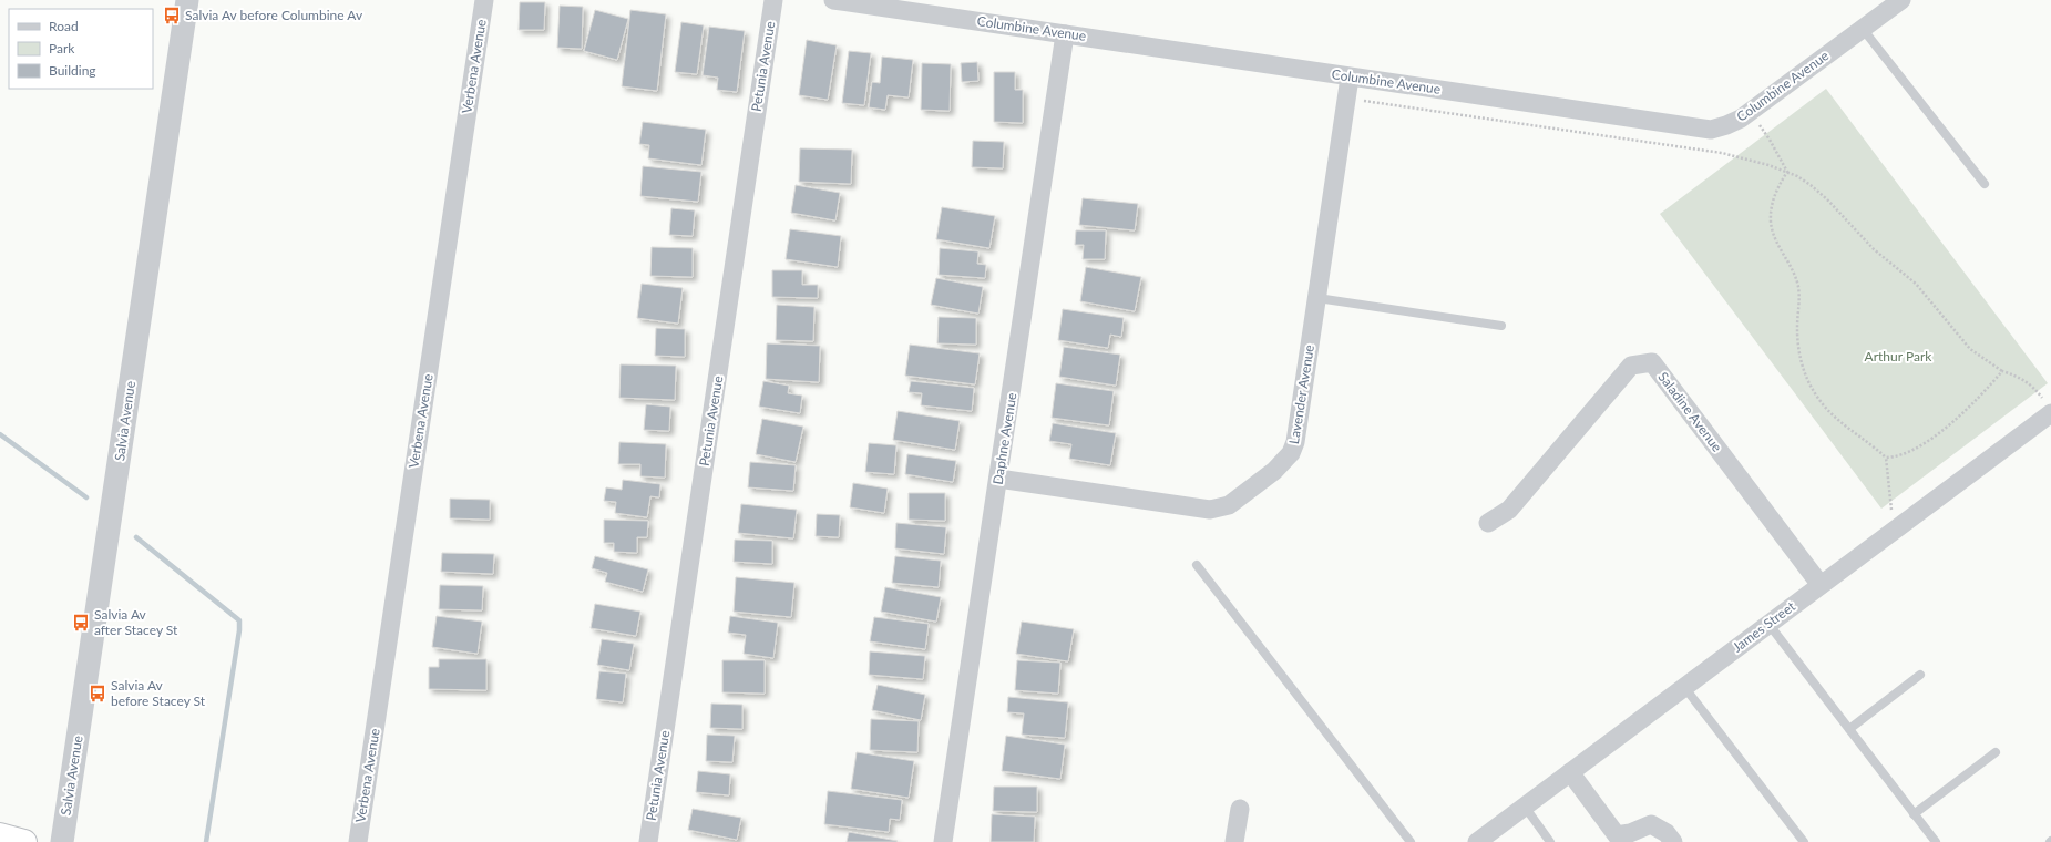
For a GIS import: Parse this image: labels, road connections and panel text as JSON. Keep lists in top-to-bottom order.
{
  "streets": {
    "street": [
      "Columbine Avenue",
      "Verbena Avenue",
      "Petunia Avenue",
      "Lavender Avenue",
      "Saladine Avenue",
      "Salvia Avenue",
      "Daphne Avenue",
      "James Street"
    ]
  },
  "crossings": [
    ["Columbine Avenue", "Lavender Avenue"],
    ["Columbine Avenue", "Daphne Avenue"],
    ["Lavender Avenue", "Daphne Avenue"],
    ["Saladine Avenue", "James Street"]
  ],
  "parks": ["Arthur Park"],
  "places": {
    "bus stop": ["Salvia Av before Columbine Av", "Salvia Av after Stacey St", "Salvia Av before Stacey St"]
  },
  "legend": ["Road", "Park", "Building"]
}
